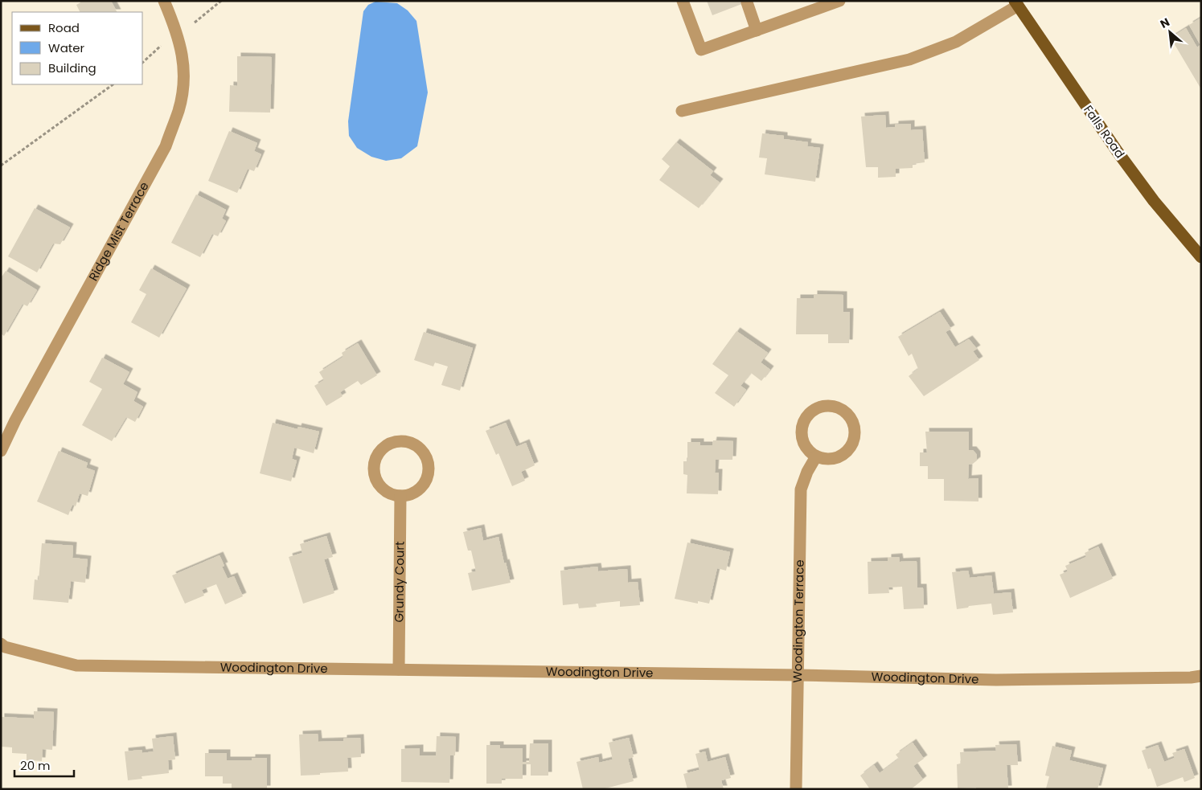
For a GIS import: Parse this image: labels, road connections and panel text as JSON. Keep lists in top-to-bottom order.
{
  "streets": {
    "main road": ["Falls Road"],
    "street": [
      "Ridge Mist Terrace",
      "Grundy Court",
      "Woodington Terrace",
      "Woodington Drive"
    ]
  },
  "crossings": [
    ["Grundy Court", "Woodington Drive"],
    ["Woodington Terrace", "Woodington Drive"]
  ],
  "legend": ["Road", "Water", "Building"],
  "scale_bar": "20 m",
  "north": "top left"
}
